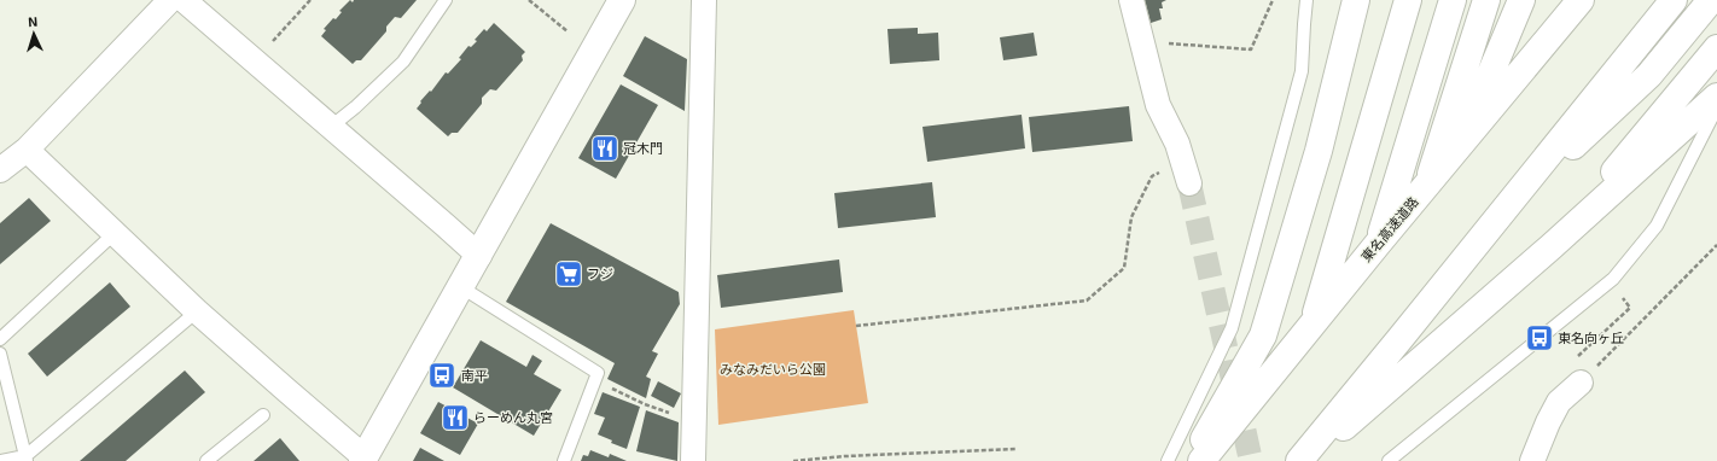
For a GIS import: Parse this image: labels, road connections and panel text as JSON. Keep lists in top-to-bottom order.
{
  "streets": {
    "main road": ["東名高速道路"]
  },
  "parks": ["みなみだいら公園"],
  "places": {
    "restaurant": ["冠木門", "らーめん丸宮"],
    "supermarket": ["フジ"],
    "bus stop": ["東名向ヶ丘", "南平"]
  },
  "north": "top"
}
